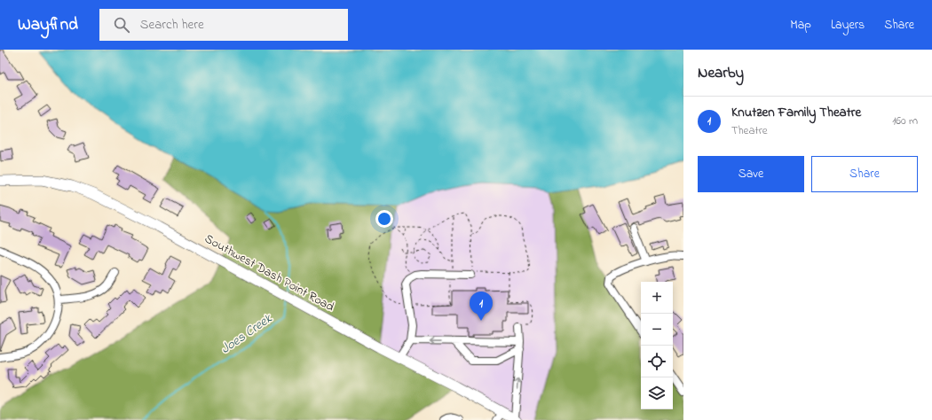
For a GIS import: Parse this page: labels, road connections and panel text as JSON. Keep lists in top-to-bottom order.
{
  "streets": {
    "main road": ["Southwest Dash Point Road"]
  },
  "water": ["Joes Creek"],
  "page": {
    "header": "Wayfind",
    "search": "Search here",
    "nav": ["Map", "Layers", "Share"],
    "heading": "Nearby",
    "list": [
      {
        "mark": "1",
        "name": "Knutzen Family Theatre",
        "note": "Theatre",
        "value": "160 m"
      }
    ],
    "buttons": ["Save", "Share"],
    "map_buttons": ["+", "−"],
    "pins": "1"
  }
}
